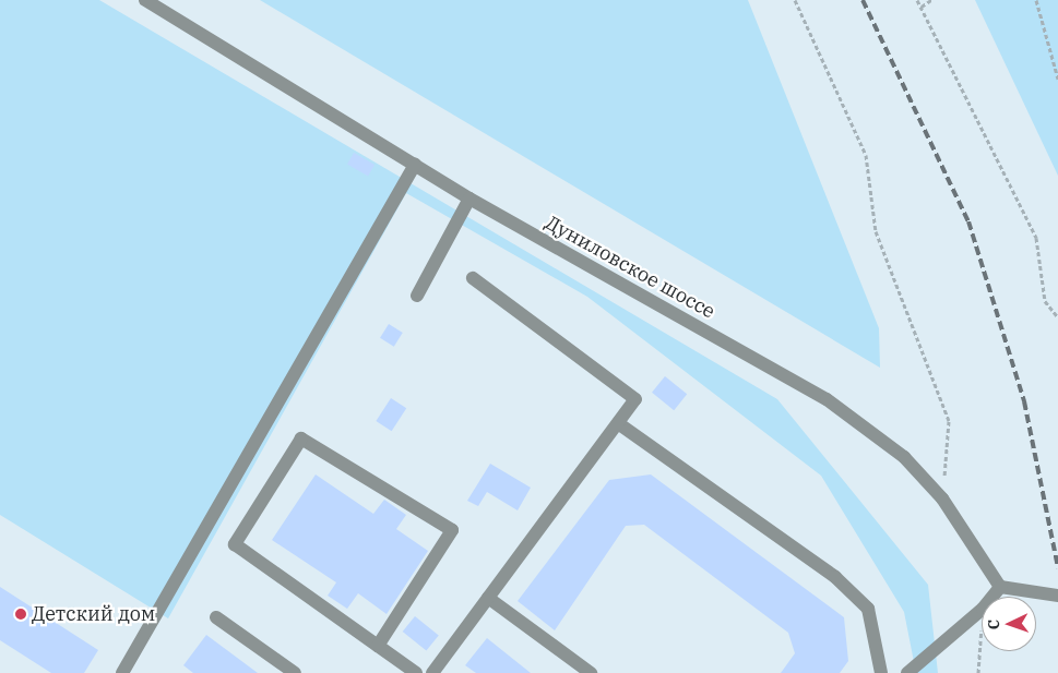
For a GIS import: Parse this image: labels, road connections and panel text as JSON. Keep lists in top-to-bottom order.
{
  "streets": {
    "street": ["Дуниловское шоссе"]
  },
  "places": ["Детский дом"],
  "north": "left"
}
